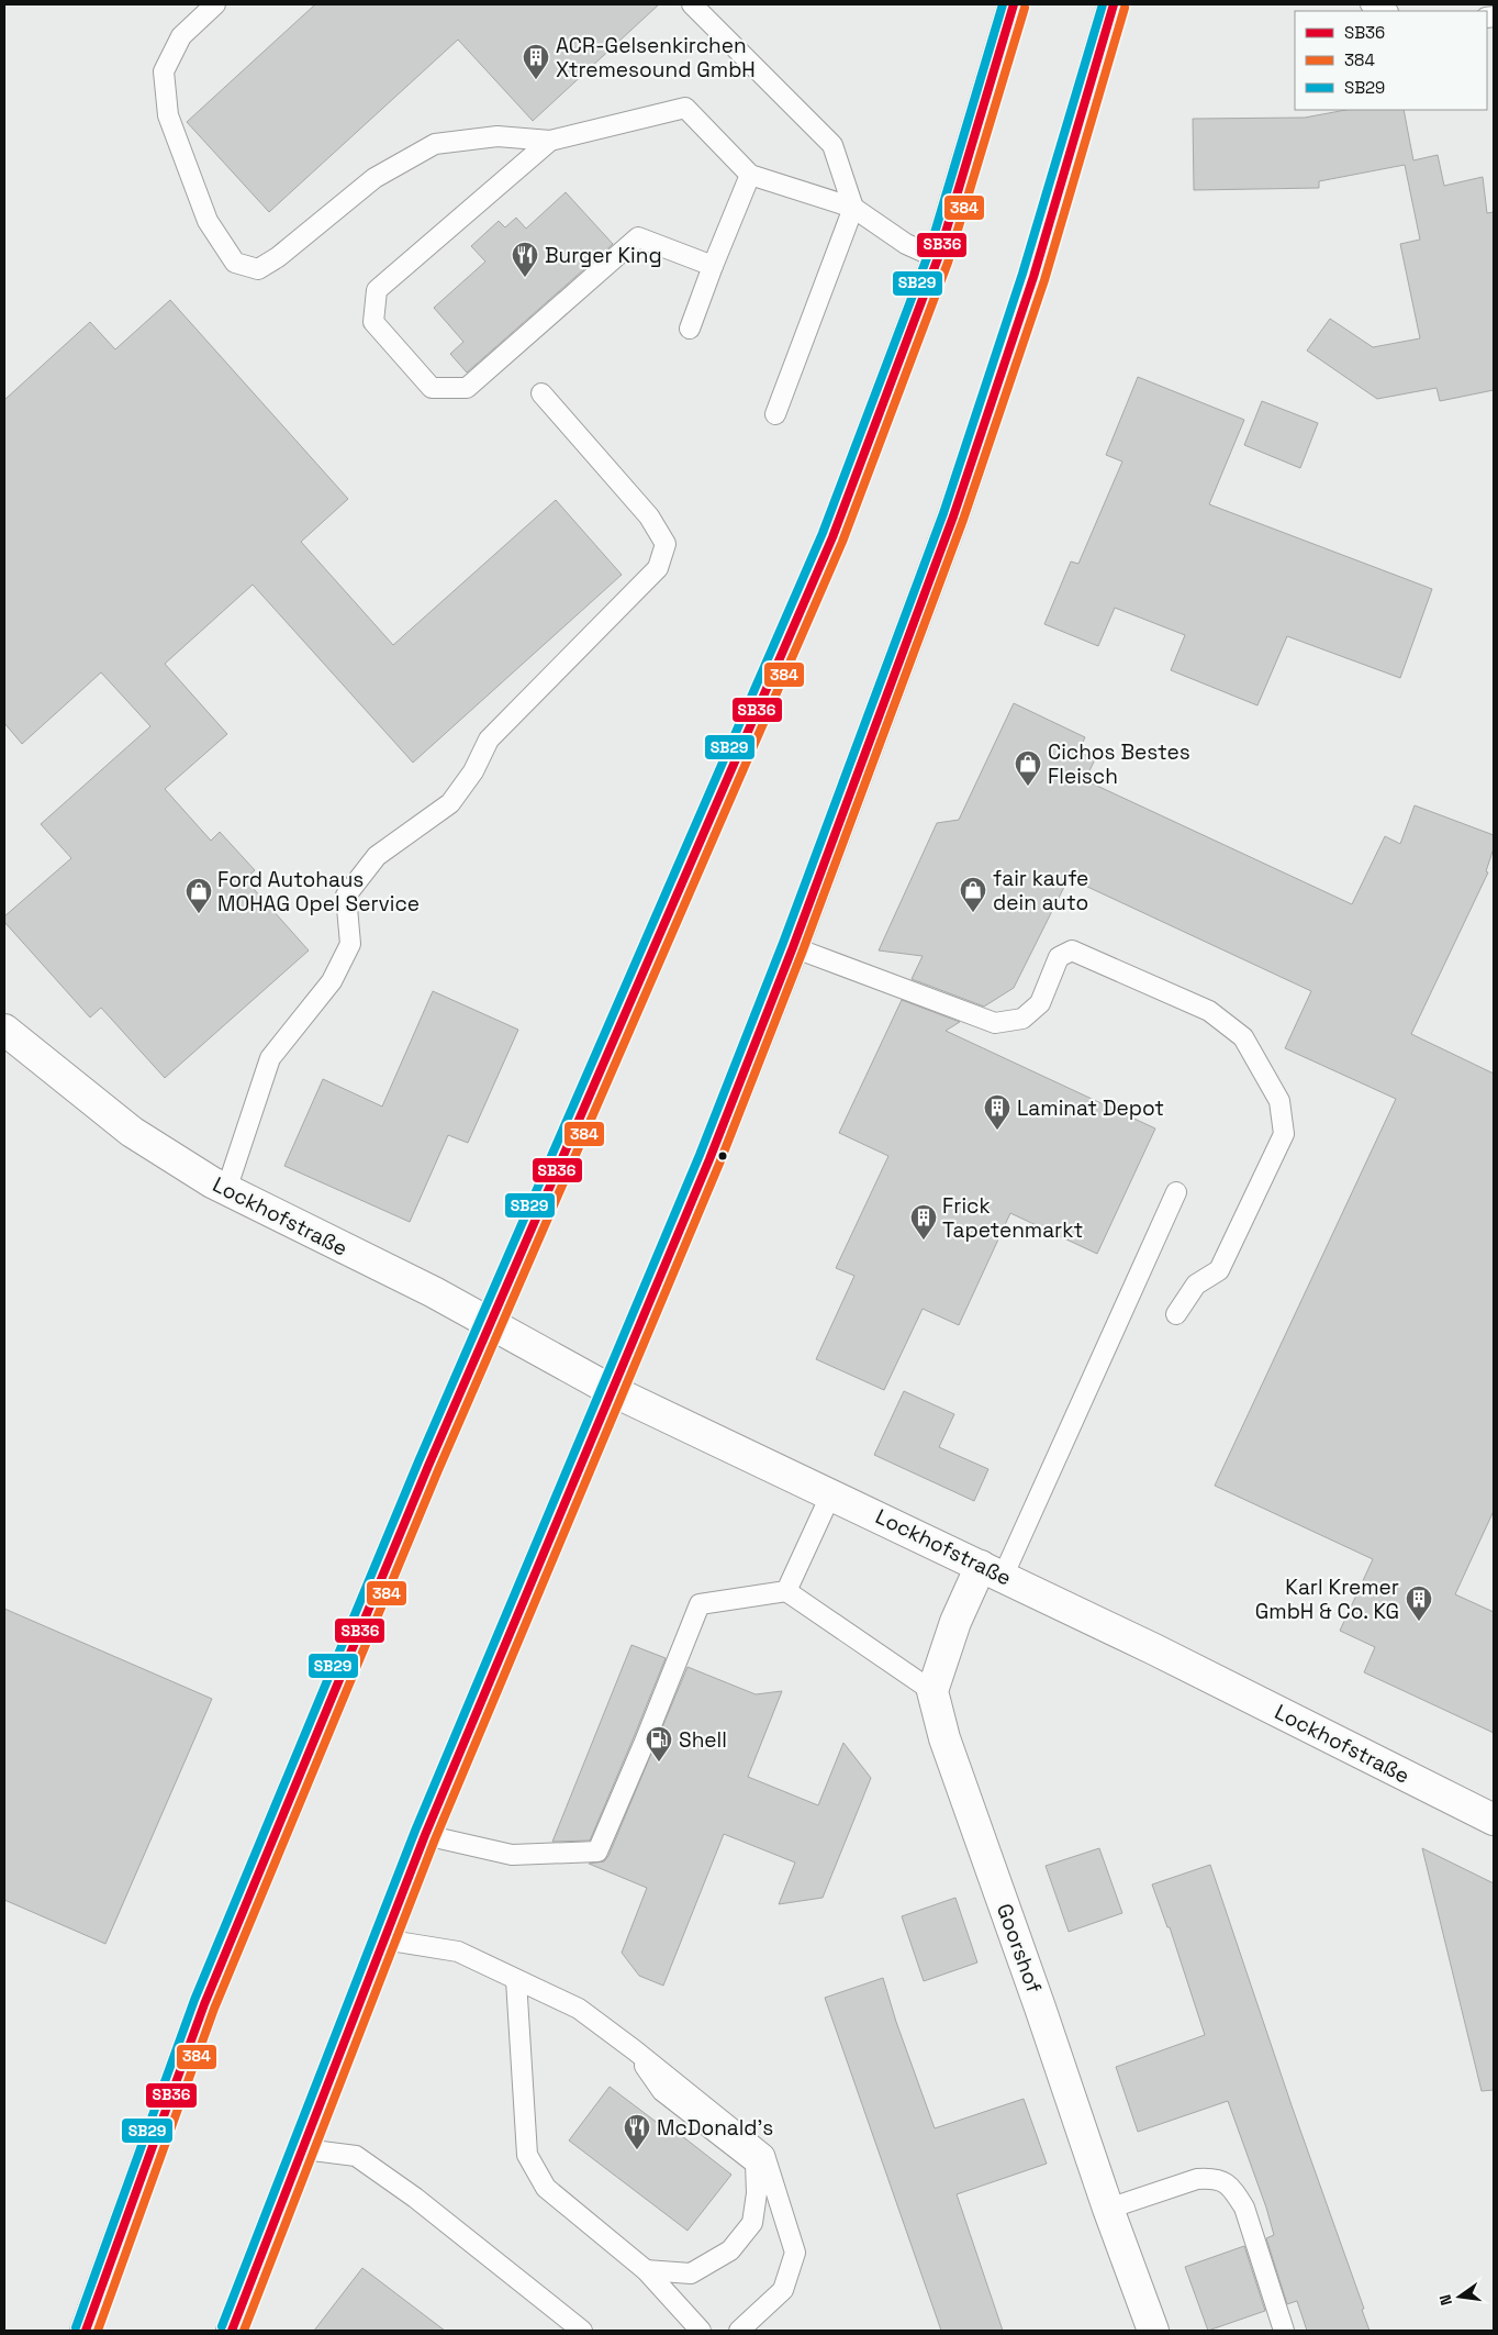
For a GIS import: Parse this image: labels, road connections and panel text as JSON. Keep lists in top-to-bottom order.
{
  "streets": {
    "main road": ["Lockhofstraße", "Goorshof"]
  },
  "places": {
    "building": [
      "ACR-Gelsenkirchen Xtremesound GmbH",
      "Laminat Depot",
      "Frick Tapetenmarkt",
      "Karl Kremer GmbH & Co. KG"
    ],
    "restaurant": ["Burger King", "McDonald's"],
    "shop": ["Cichos Bestes Fleisch", "fair kaufe dein auto", "Ford Autohaus MOHAG Opel Service"],
    "fuel station": ["Shell"]
  },
  "lines": ["transit line SB36", "transit line SB29", "transit line 384"],
  "legend": ["SB36", "384", "SB29"],
  "north": "left"
}
